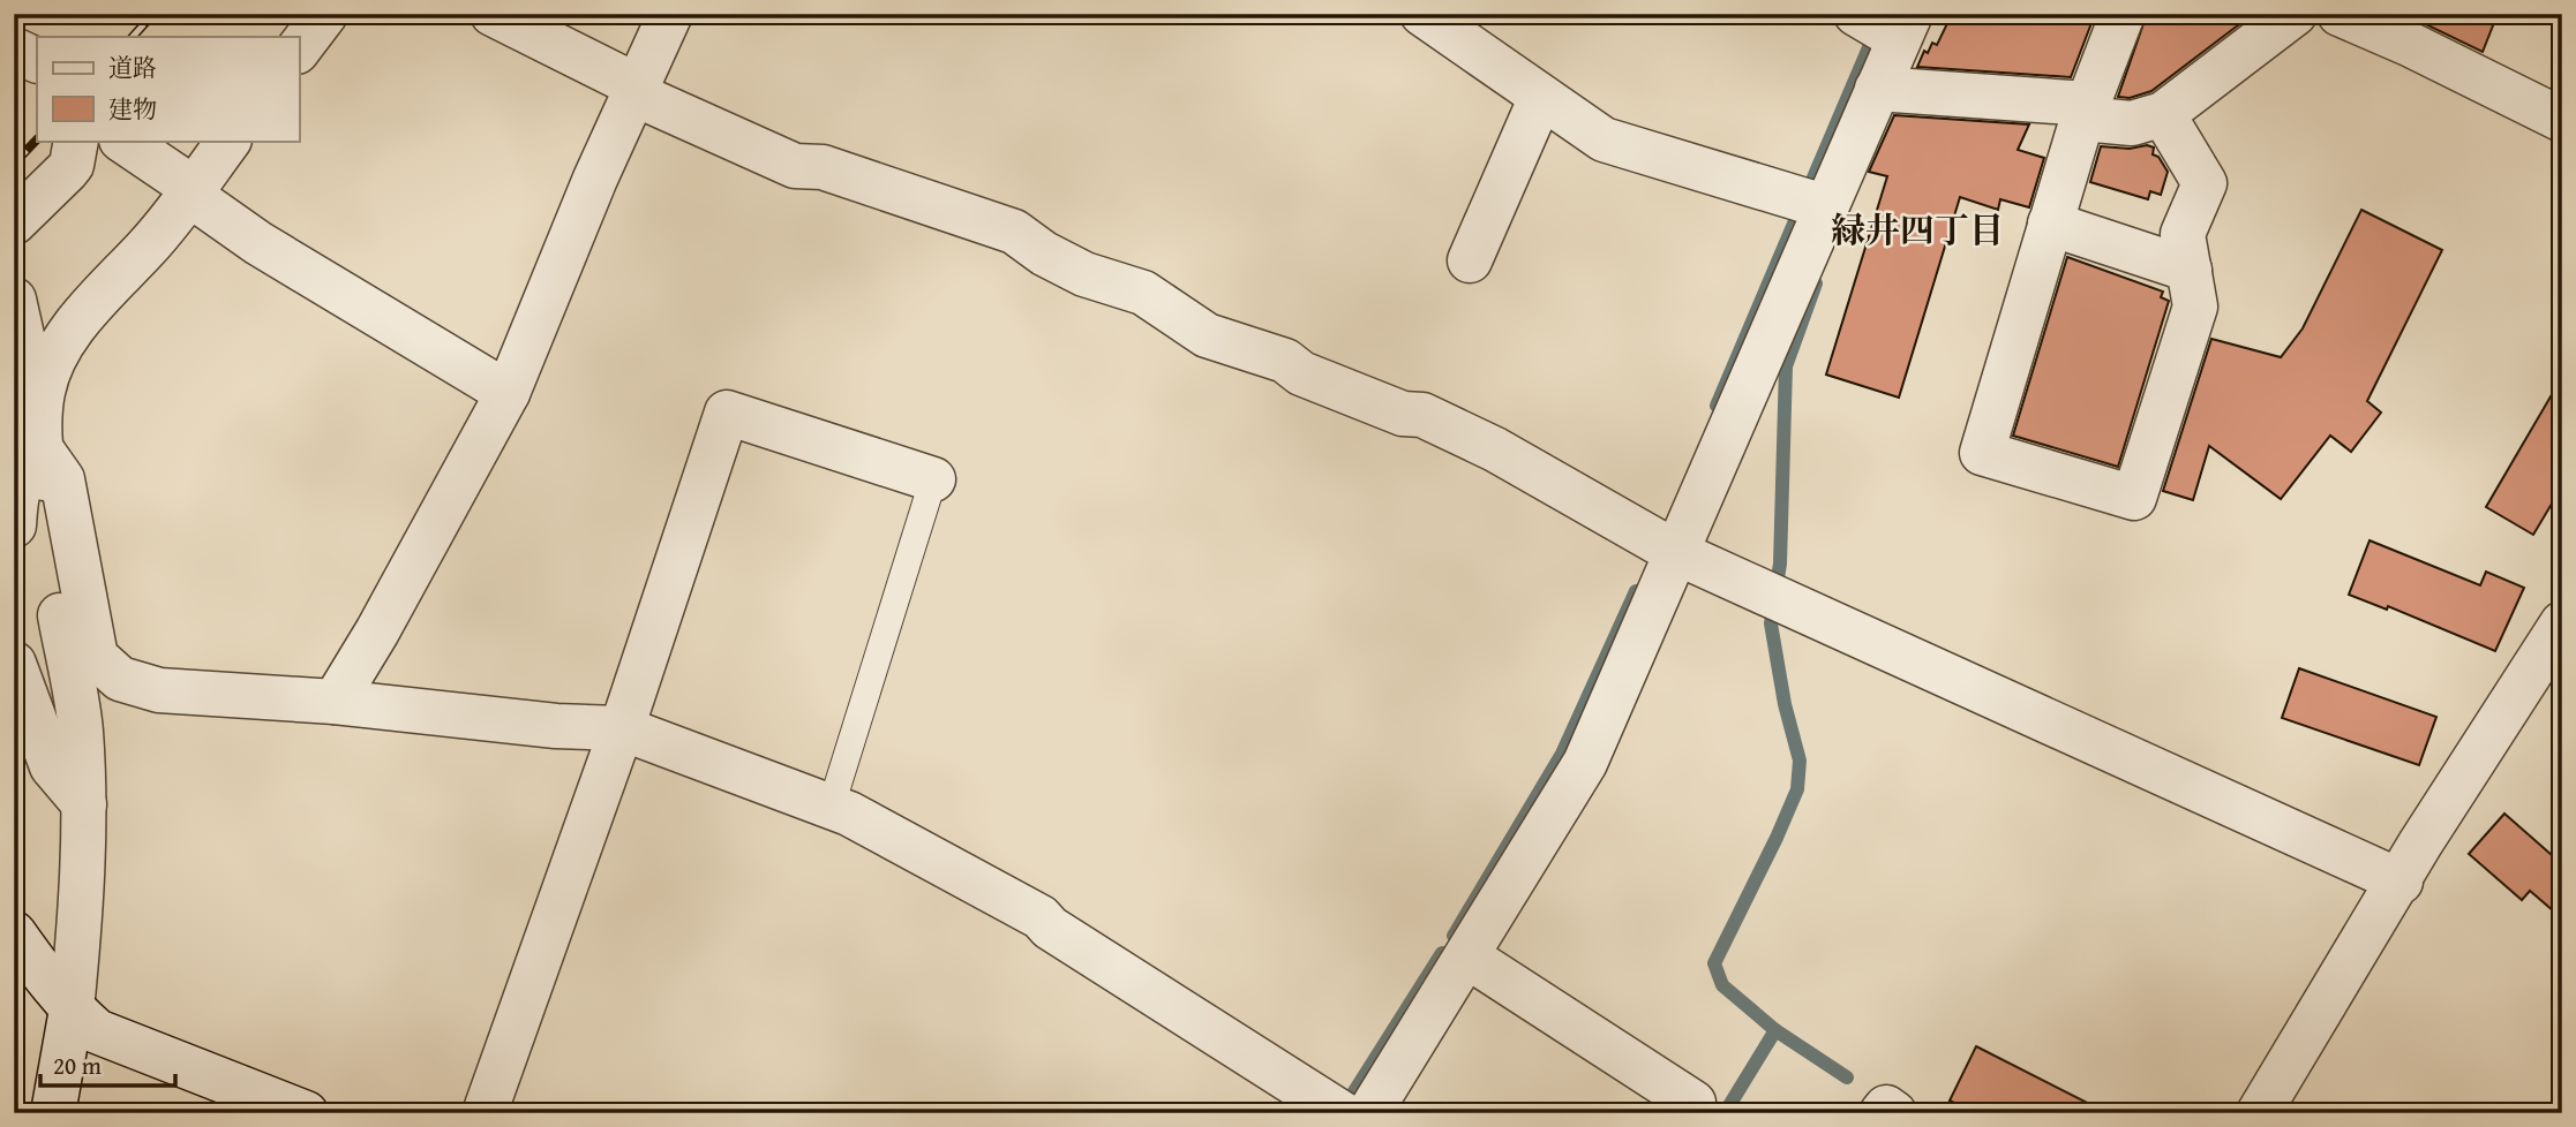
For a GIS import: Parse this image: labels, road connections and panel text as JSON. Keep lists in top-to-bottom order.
{
  "districts": ["緑井四丁目"],
  "legend": ["道路", "建物"],
  "scale_bar": "20 m"
}
